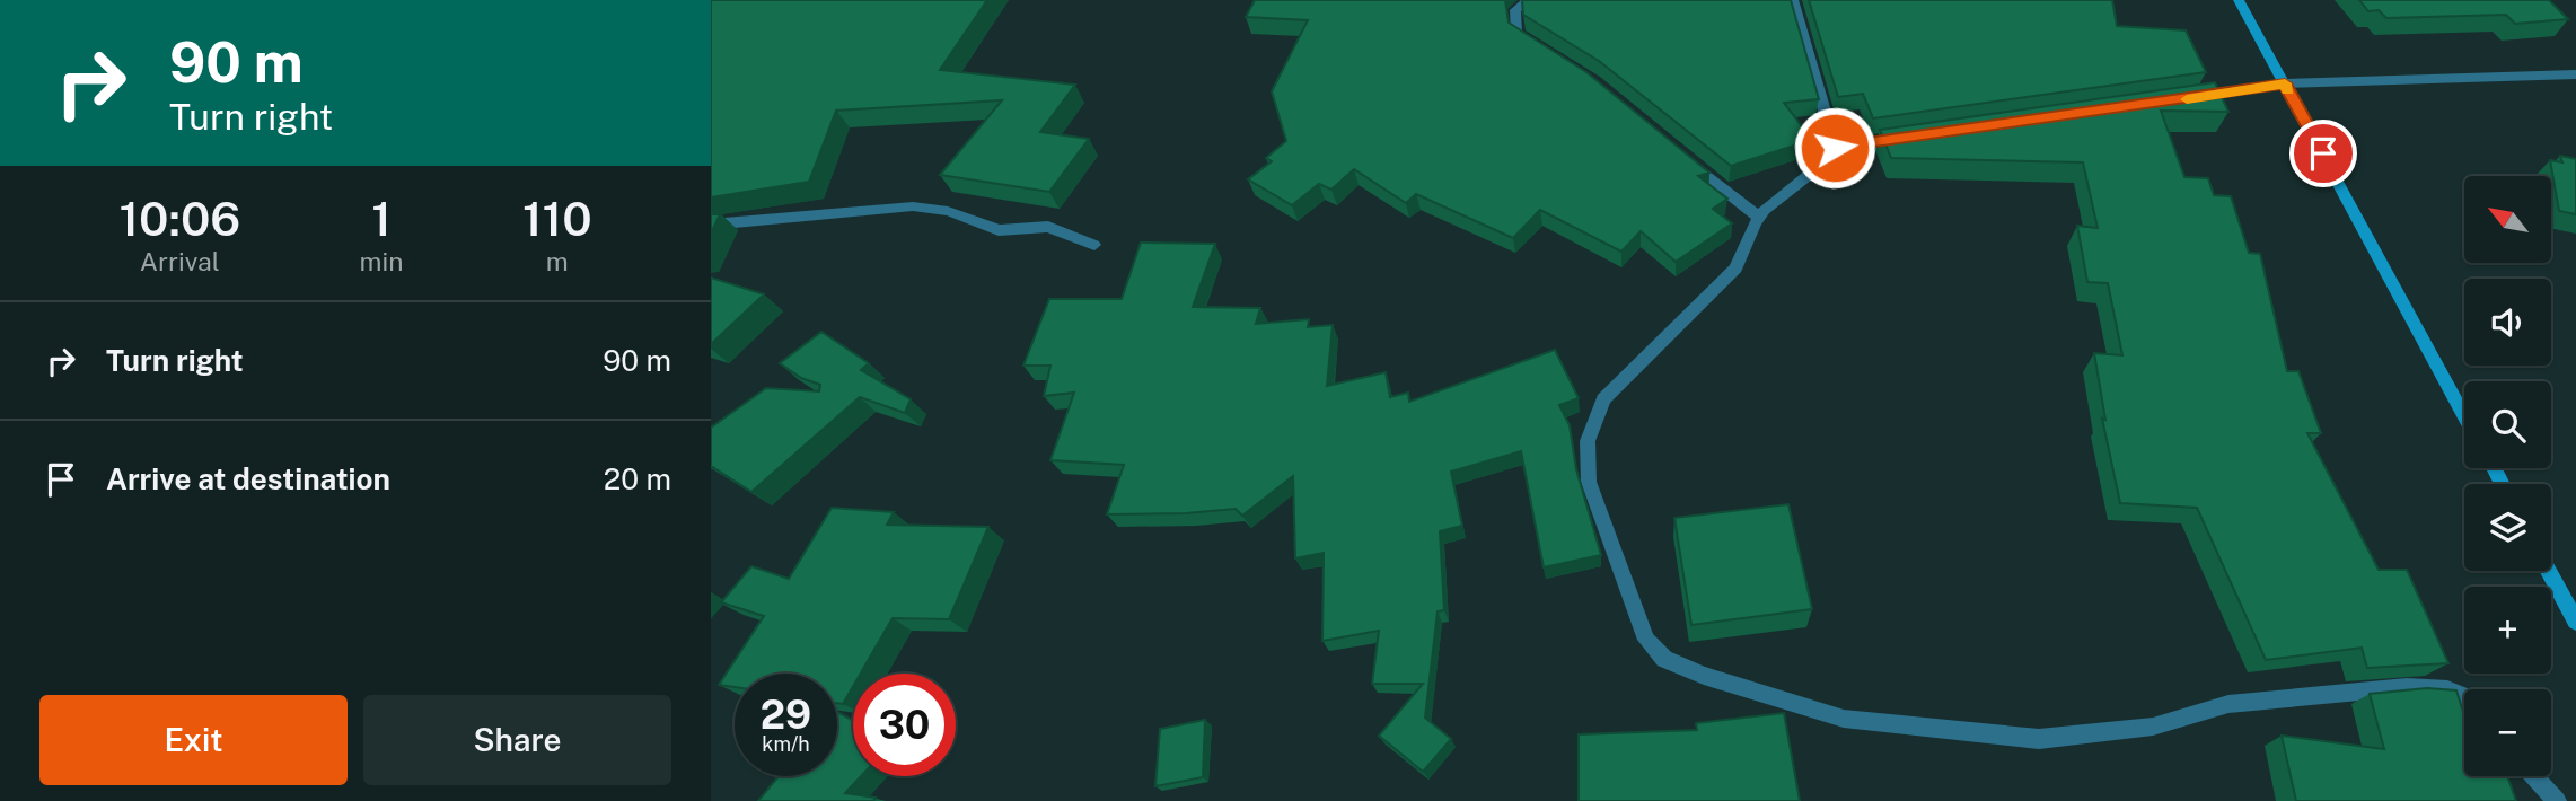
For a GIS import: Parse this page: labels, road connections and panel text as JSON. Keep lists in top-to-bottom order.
{
  "north": "top left",
  "page": {
    "turn": ["90 m", "Turn right"],
    "eta": [
      "10:06",
      "Arrival",
      "1",
      "min",
      "110",
      "m"
    ],
    "map_buttons": ["+", "−"],
    "list": [
      {
        "name": "Turn right",
        "value": "90 m"
      },
      {
        "name": "Arrive at destination",
        "value": "20 m"
      }
    ],
    "speed": "29 km/h",
    "limit": "30",
    "buttons": ["Exit", "Share"]
  }
}
